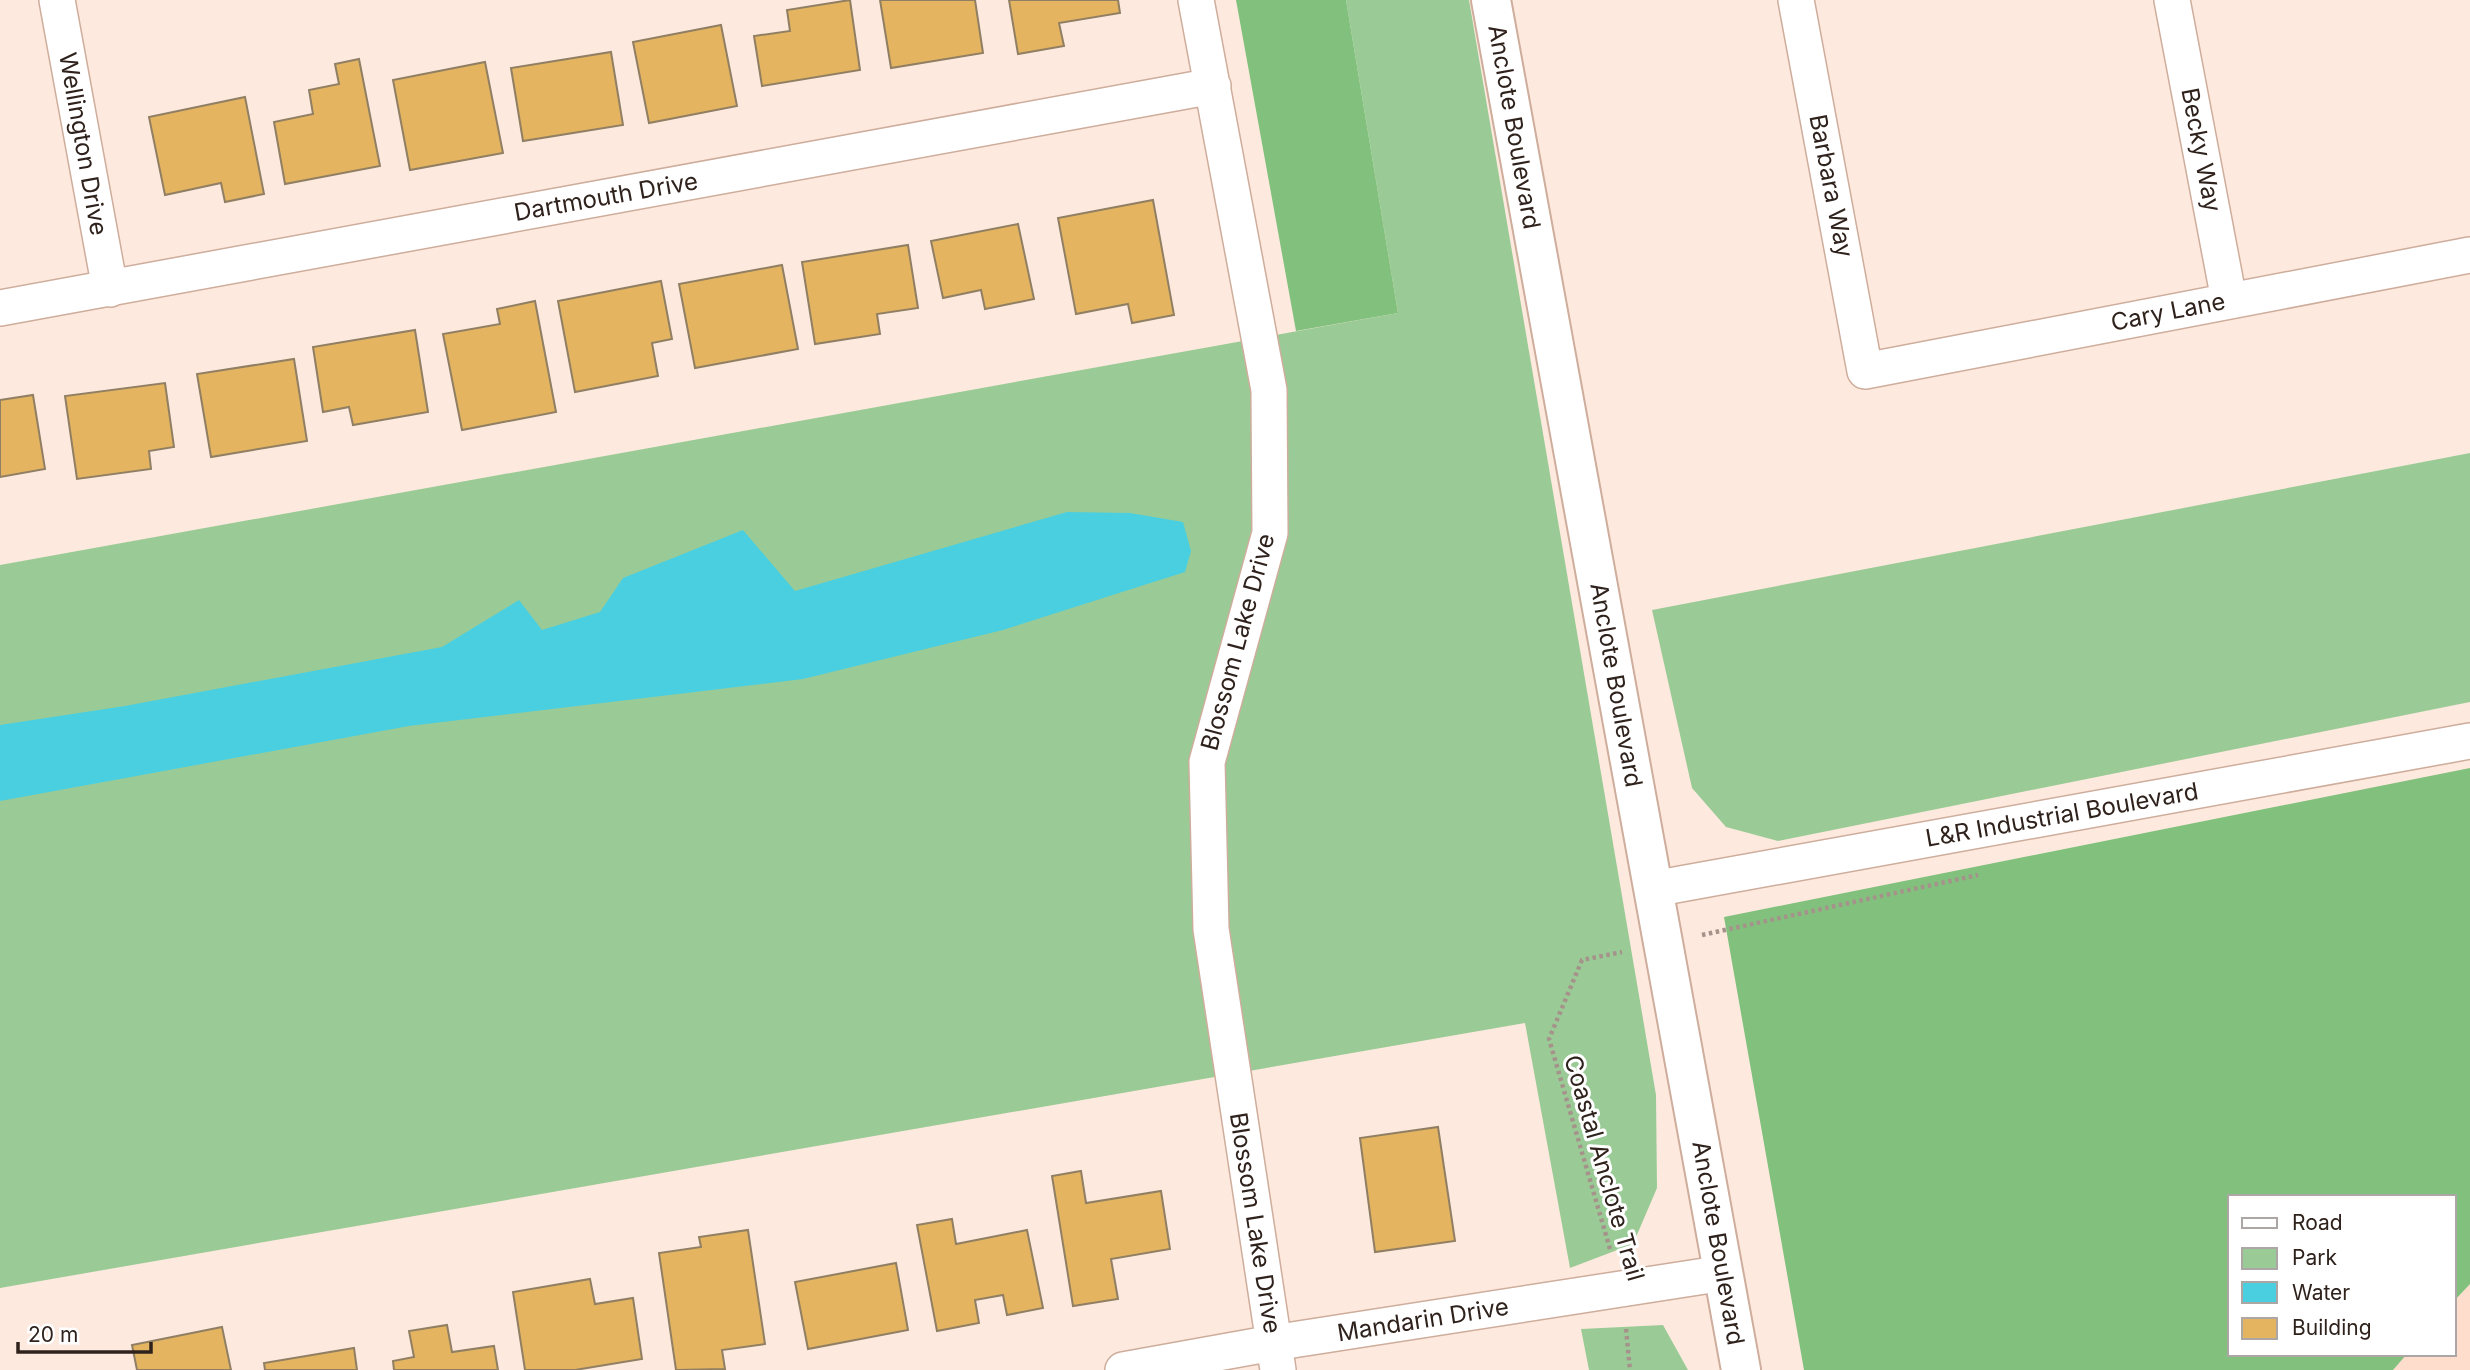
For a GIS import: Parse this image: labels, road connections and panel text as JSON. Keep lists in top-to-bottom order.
{
  "streets": {
    "street": [
      "Anclote Boulevard",
      "Wellington Drive",
      "Becky Way",
      "Barbara Way",
      "Dartmouth Drive",
      "Cary Lane",
      "Blossom Lake Drive",
      "L&R Industrial Boulevard",
      "Mandarin Drive"
    ],
    "path": ["Coastal Anclote Trail"]
  },
  "crossings": [
    ["Anclote Boulevard", "L&R Industrial Boulevard"],
    ["Anclote Boulevard", "Coastal Anclote Trail"],
    ["Anclote Boulevard", "Mandarin Drive"],
    ["Wellington Drive", "Dartmouth Drive"],
    ["Becky Way", "Cary Lane"],
    ["Barbara Way", "Cary Lane"],
    ["Dartmouth Drive", "Blossom Lake Drive"],
    ["Blossom Lake Drive", "Mandarin Drive"],
    ["Coastal Anclote Trail", "Mandarin Drive"]
  ],
  "legend": [
    "Road",
    "Park",
    "Water",
    "Building"
  ],
  "scale_bar": "20 m"
}
